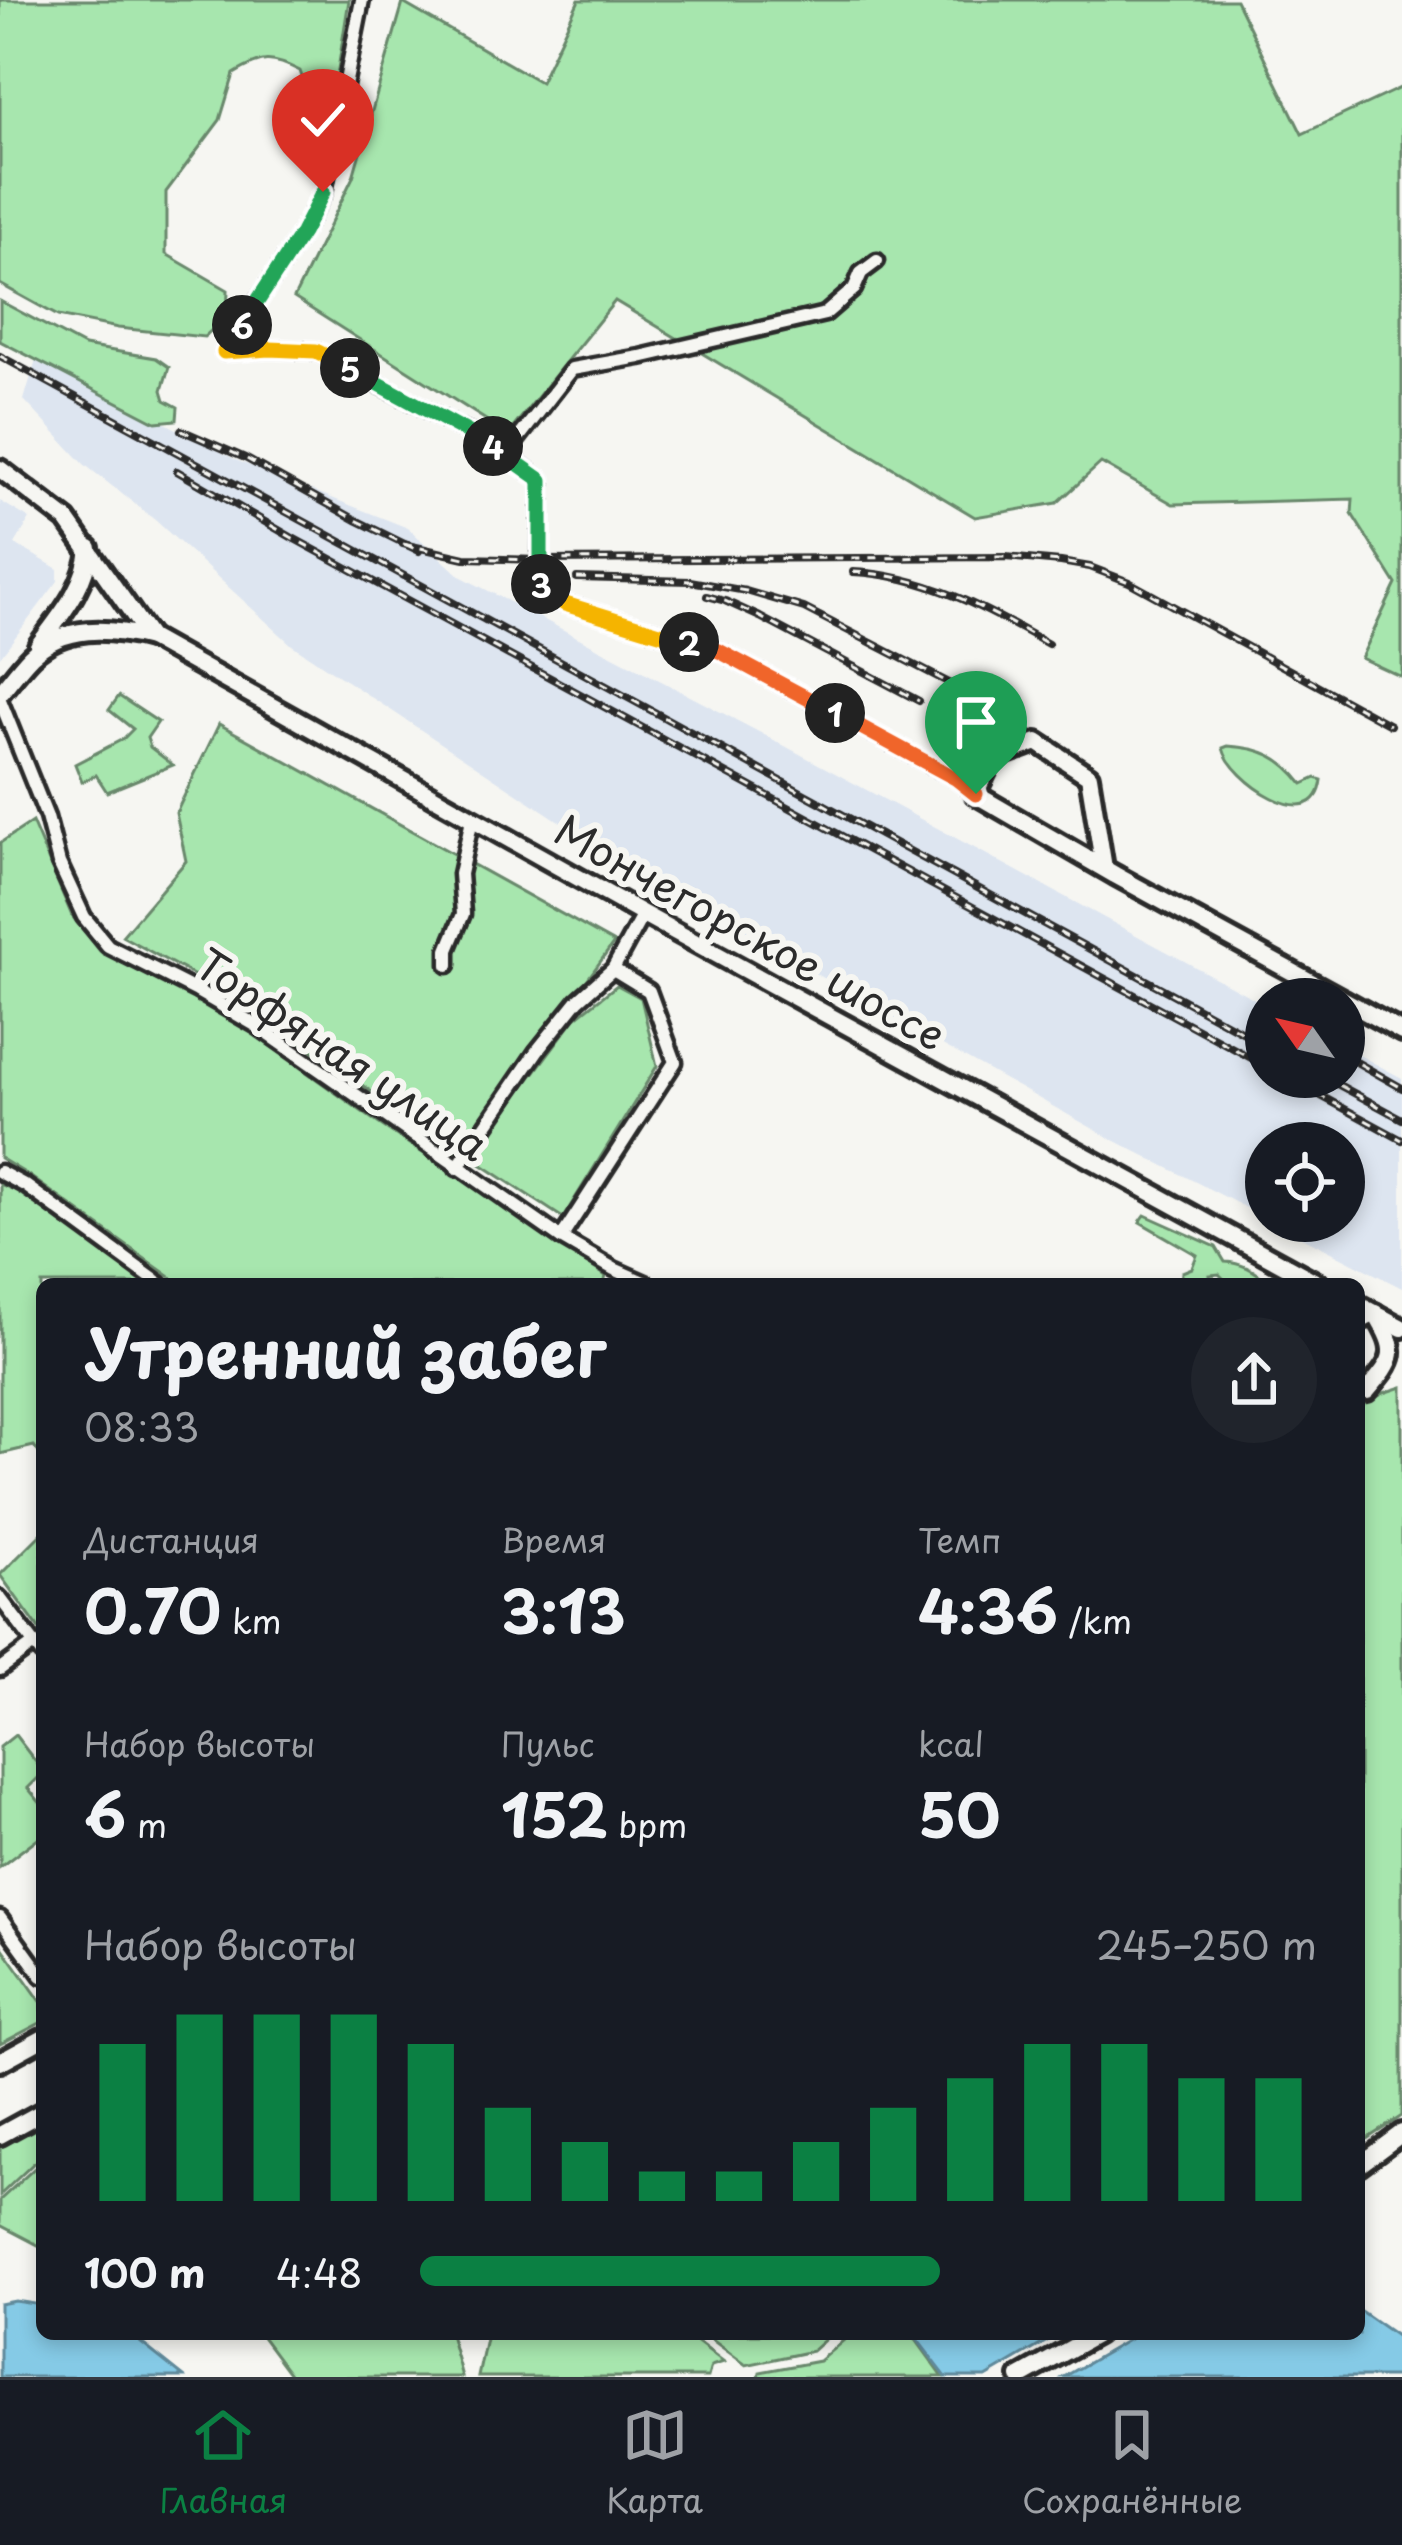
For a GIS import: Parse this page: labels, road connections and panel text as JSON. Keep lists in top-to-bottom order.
{
  "streets": {
    "street": ["Мончегорское шоссе", "Торфяная улица"]
  },
  "north": "top left",
  "page": {
    "pins": [
      "6",
      "5",
      "4",
      "3",
      "2",
      "1"
    ],
    "heading": ["Утренний забег", "08:33"],
    "stats": [
      ["Дистанция", "0.70 km"],
      ["Время", "3:13"],
      ["Темп", "4:36 /km"],
      ["Набор высоты", "6 m"],
      ["Пульс", "152 bpm"],
      ["kcal", "50"]
    ],
    "chart": ["Набор высоты", "245–250 m"],
    "list": [
      {
        "name": "100 m",
        "note": "4:48"
      }
    ],
    "tabs": ["Главная", "Карта", "Сохранённые"]
  }
}
